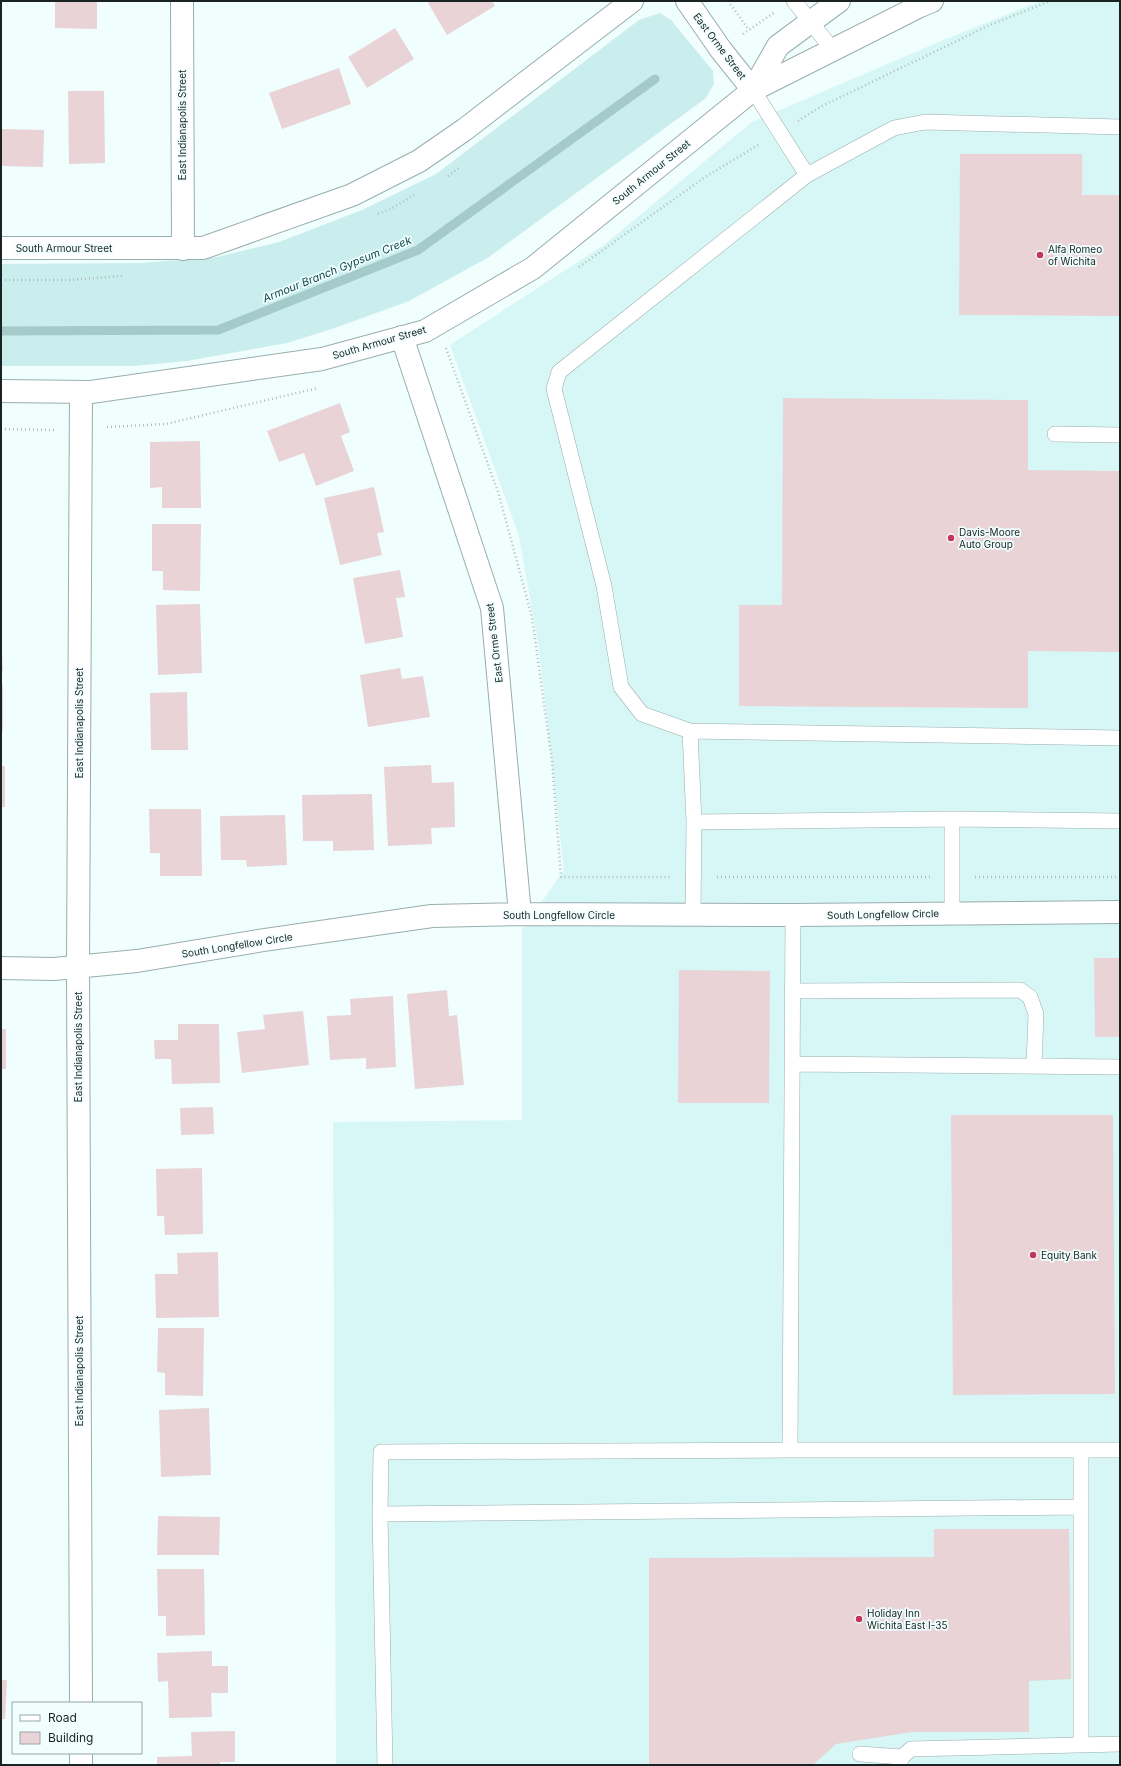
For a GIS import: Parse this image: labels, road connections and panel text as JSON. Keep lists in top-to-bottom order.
{
  "streets": {
    "street": [
      "East Orme Street",
      "East Indianapolis Street",
      "South Armour Street",
      "South Longfellow Circle"
    ]
  },
  "crossings": [
    ["East Orme Street", "South Armour Street"],
    ["East Orme Street", "South Longfellow Circle"],
    ["East Indianapolis Street", "South Armour Street"],
    ["East Indianapolis Street", "South Longfellow Circle"]
  ],
  "water": ["Armour Branch Gypsum Creek"],
  "places": [
    "Alfa Romeo of Wichita",
    "Davis-Moore Auto Group",
    "Equity Bank",
    "Holiday Inn Wichita East I-35"
  ],
  "legend": ["Road", "Building"]
}
